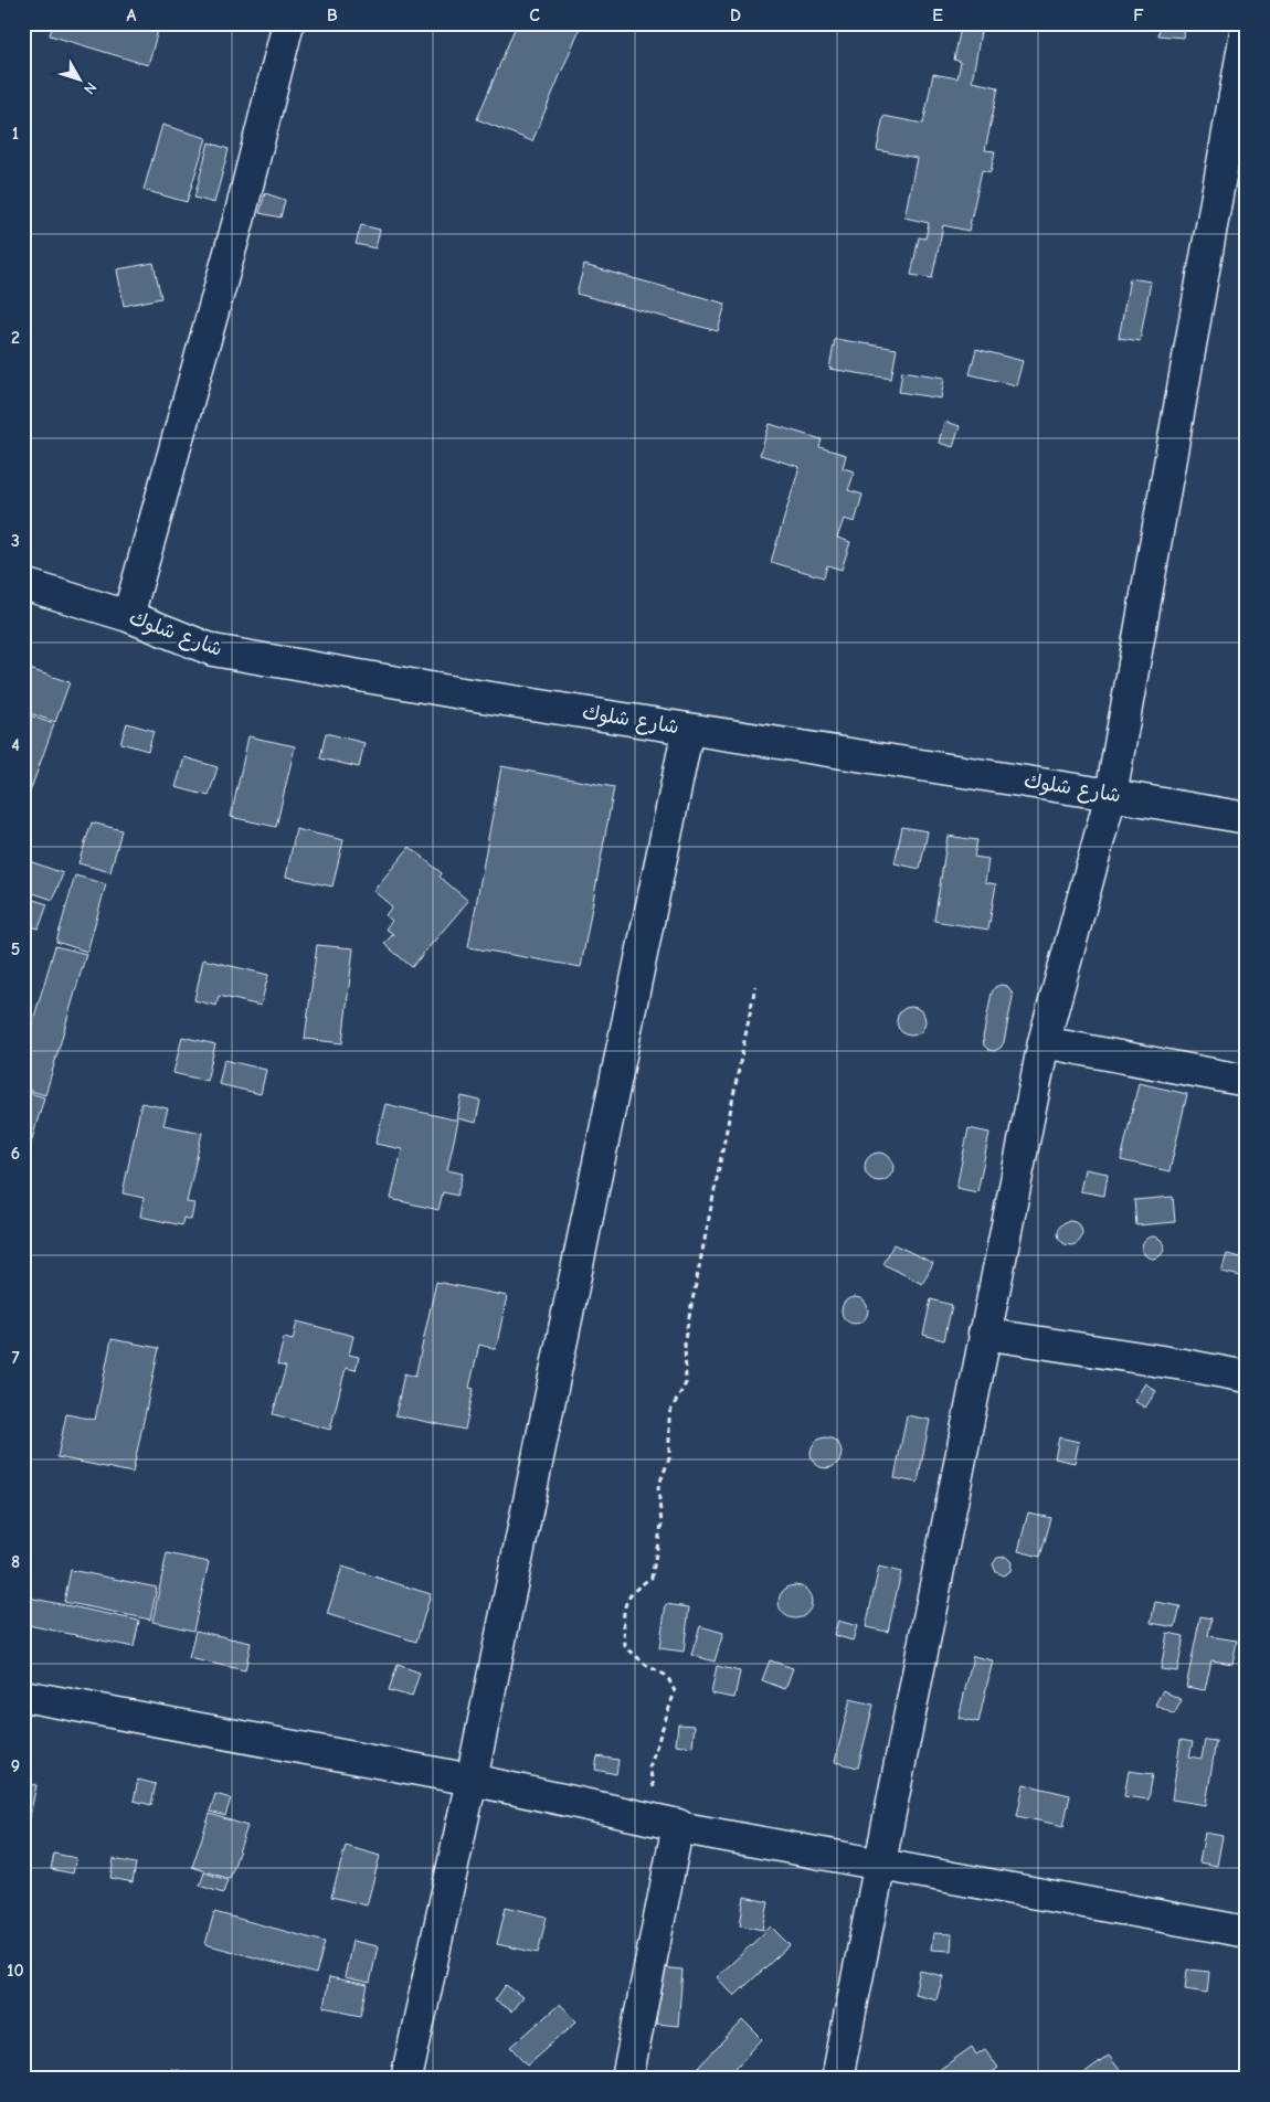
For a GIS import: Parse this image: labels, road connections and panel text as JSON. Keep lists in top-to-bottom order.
{
  "streets": {
    "street": ["شارع شلوك"]
  },
  "north": "bottom right",
  "grid": {
    "columns": [
      "A",
      "B",
      "C",
      "D",
      "E",
      "F"
    ],
    "rows": [
      "1",
      "2",
      "3",
      "4",
      "5",
      "6",
      "7",
      "8",
      "9",
      "10"
    ]
  }
}
